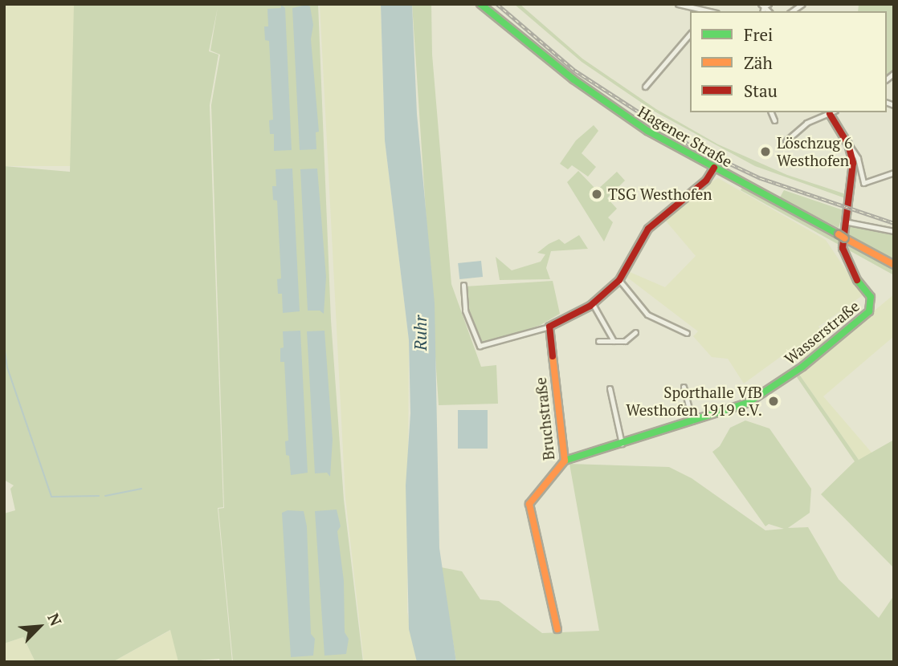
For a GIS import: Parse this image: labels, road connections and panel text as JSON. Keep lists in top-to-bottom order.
{
  "streets": {
    "street": ["Hagener Straße", "Wasserstraße", "Bruchstraße"]
  },
  "crossings": [
    ["Wasserstraße", "Bruchstraße"]
  ],
  "water": ["Ruhr"],
  "places": ["Löschzug 6 Westhofen", "TSG Westhofen", "Sporthalle VfB Westhofen 1919 e.V."],
  "legend": ["Frei", "Zäh", "Stau"],
  "north": "top right"
}
